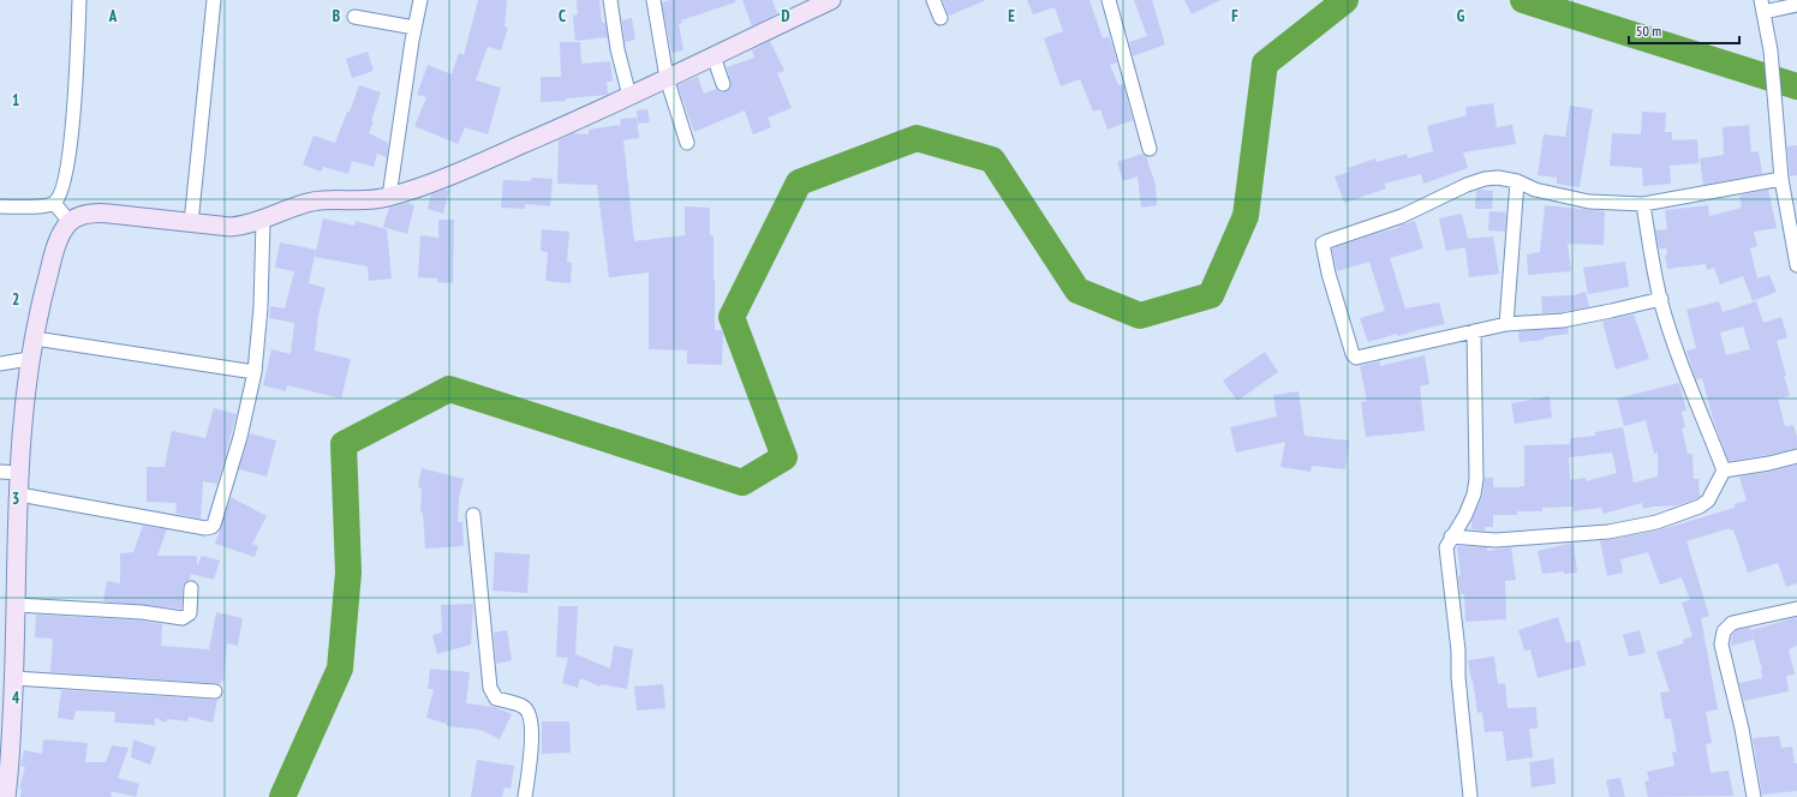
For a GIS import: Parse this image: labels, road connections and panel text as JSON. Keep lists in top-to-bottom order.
{
  "scale_bar": "50 m",
  "grid": {
    "columns": [
      "A",
      "B",
      "C",
      "D",
      "E",
      "F",
      "G"
    ],
    "rows": [
      "1",
      "2",
      "3",
      "4"
    ]
  }
}
